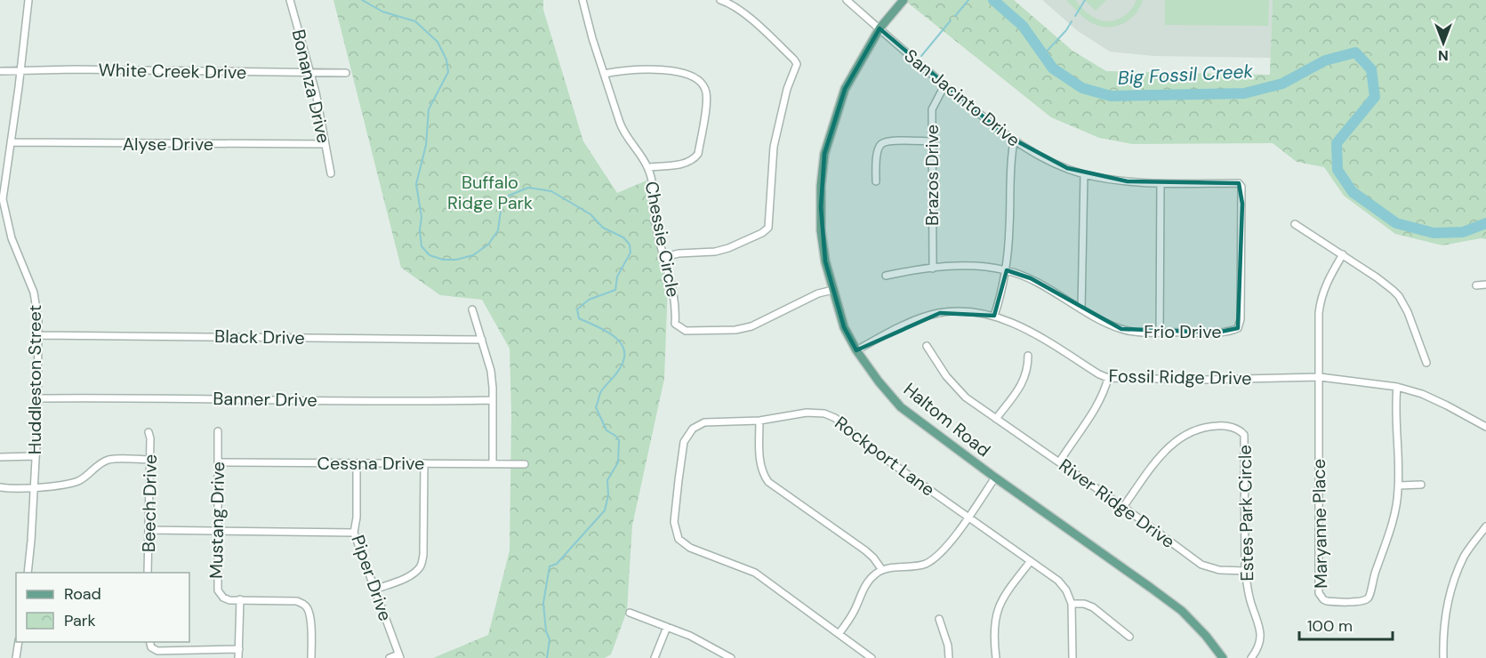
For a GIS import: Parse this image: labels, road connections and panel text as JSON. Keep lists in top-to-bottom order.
{
  "streets": {
    "main road": ["Haltom Road"],
    "street": [
      "White Creek Drive",
      "Bonanza Drive",
      "San Jacinto Drive",
      "Alyse Drive",
      "Brazos Drive",
      "Chessie Circle",
      "Frio Drive",
      "Black Drive",
      "Fossil Ridge Drive",
      "Huddleston Street",
      "Banner Drive",
      "Rockport Lane",
      "Cessna Drive",
      "Beech Drive",
      "River Ridge Drive",
      "Estes Park Circle",
      "Mustang Drive",
      "Maryanne Place",
      "Piper Drive"
    ]
  },
  "crossings": [
    ["White Creek Drive", "Bonanza Drive"],
    ["White Creek Drive", "Huddleston Street"],
    ["Bonanza Drive", "Alyse Drive"],
    ["San Jacinto Drive", "Brazos Drive"],
    ["San Jacinto Drive", "Frio Drive"],
    ["San Jacinto Drive", "Haltom Road"],
    ["Alyse Drive", "Huddleston Street"],
    ["Brazos Drive", "Frio Drive"],
    ["Chessie Circle", "Haltom Road"],
    ["Black Drive", "Huddleston Street"],
    ["Fossil Ridge Drive", "Haltom Road"],
    ["Fossil Ridge Drive", "Maryanne Place"],
    ["Huddleston Street", "Banner Drive"],
    ["Cessna Drive", "Mustang Drive"],
    ["Cessna Drive", "Piper Drive"],
    ["River Ridge Drive", "Estes Park Circle"]
  ],
  "water": ["Big Fossil Creek"],
  "parks": ["Buffalo Ridge Park"],
  "legend": ["Road", "Park"],
  "scale_bar": "100 m",
  "north": "bottom"
}
